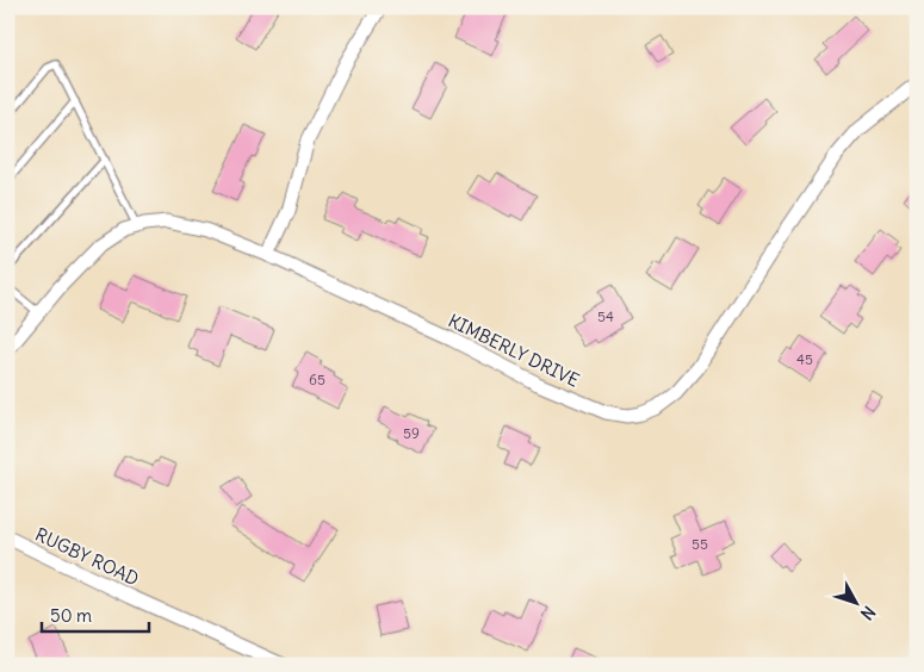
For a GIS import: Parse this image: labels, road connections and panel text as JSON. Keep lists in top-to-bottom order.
{
  "streets": {
    "street": ["KIMBERLY DRIVE", "RUGBY ROAD"]
  },
  "house_numbers": [
    "54",
    "45",
    "65",
    "59",
    "55"
  ],
  "scale_bar": "50 m",
  "north": "bottom right"
}
